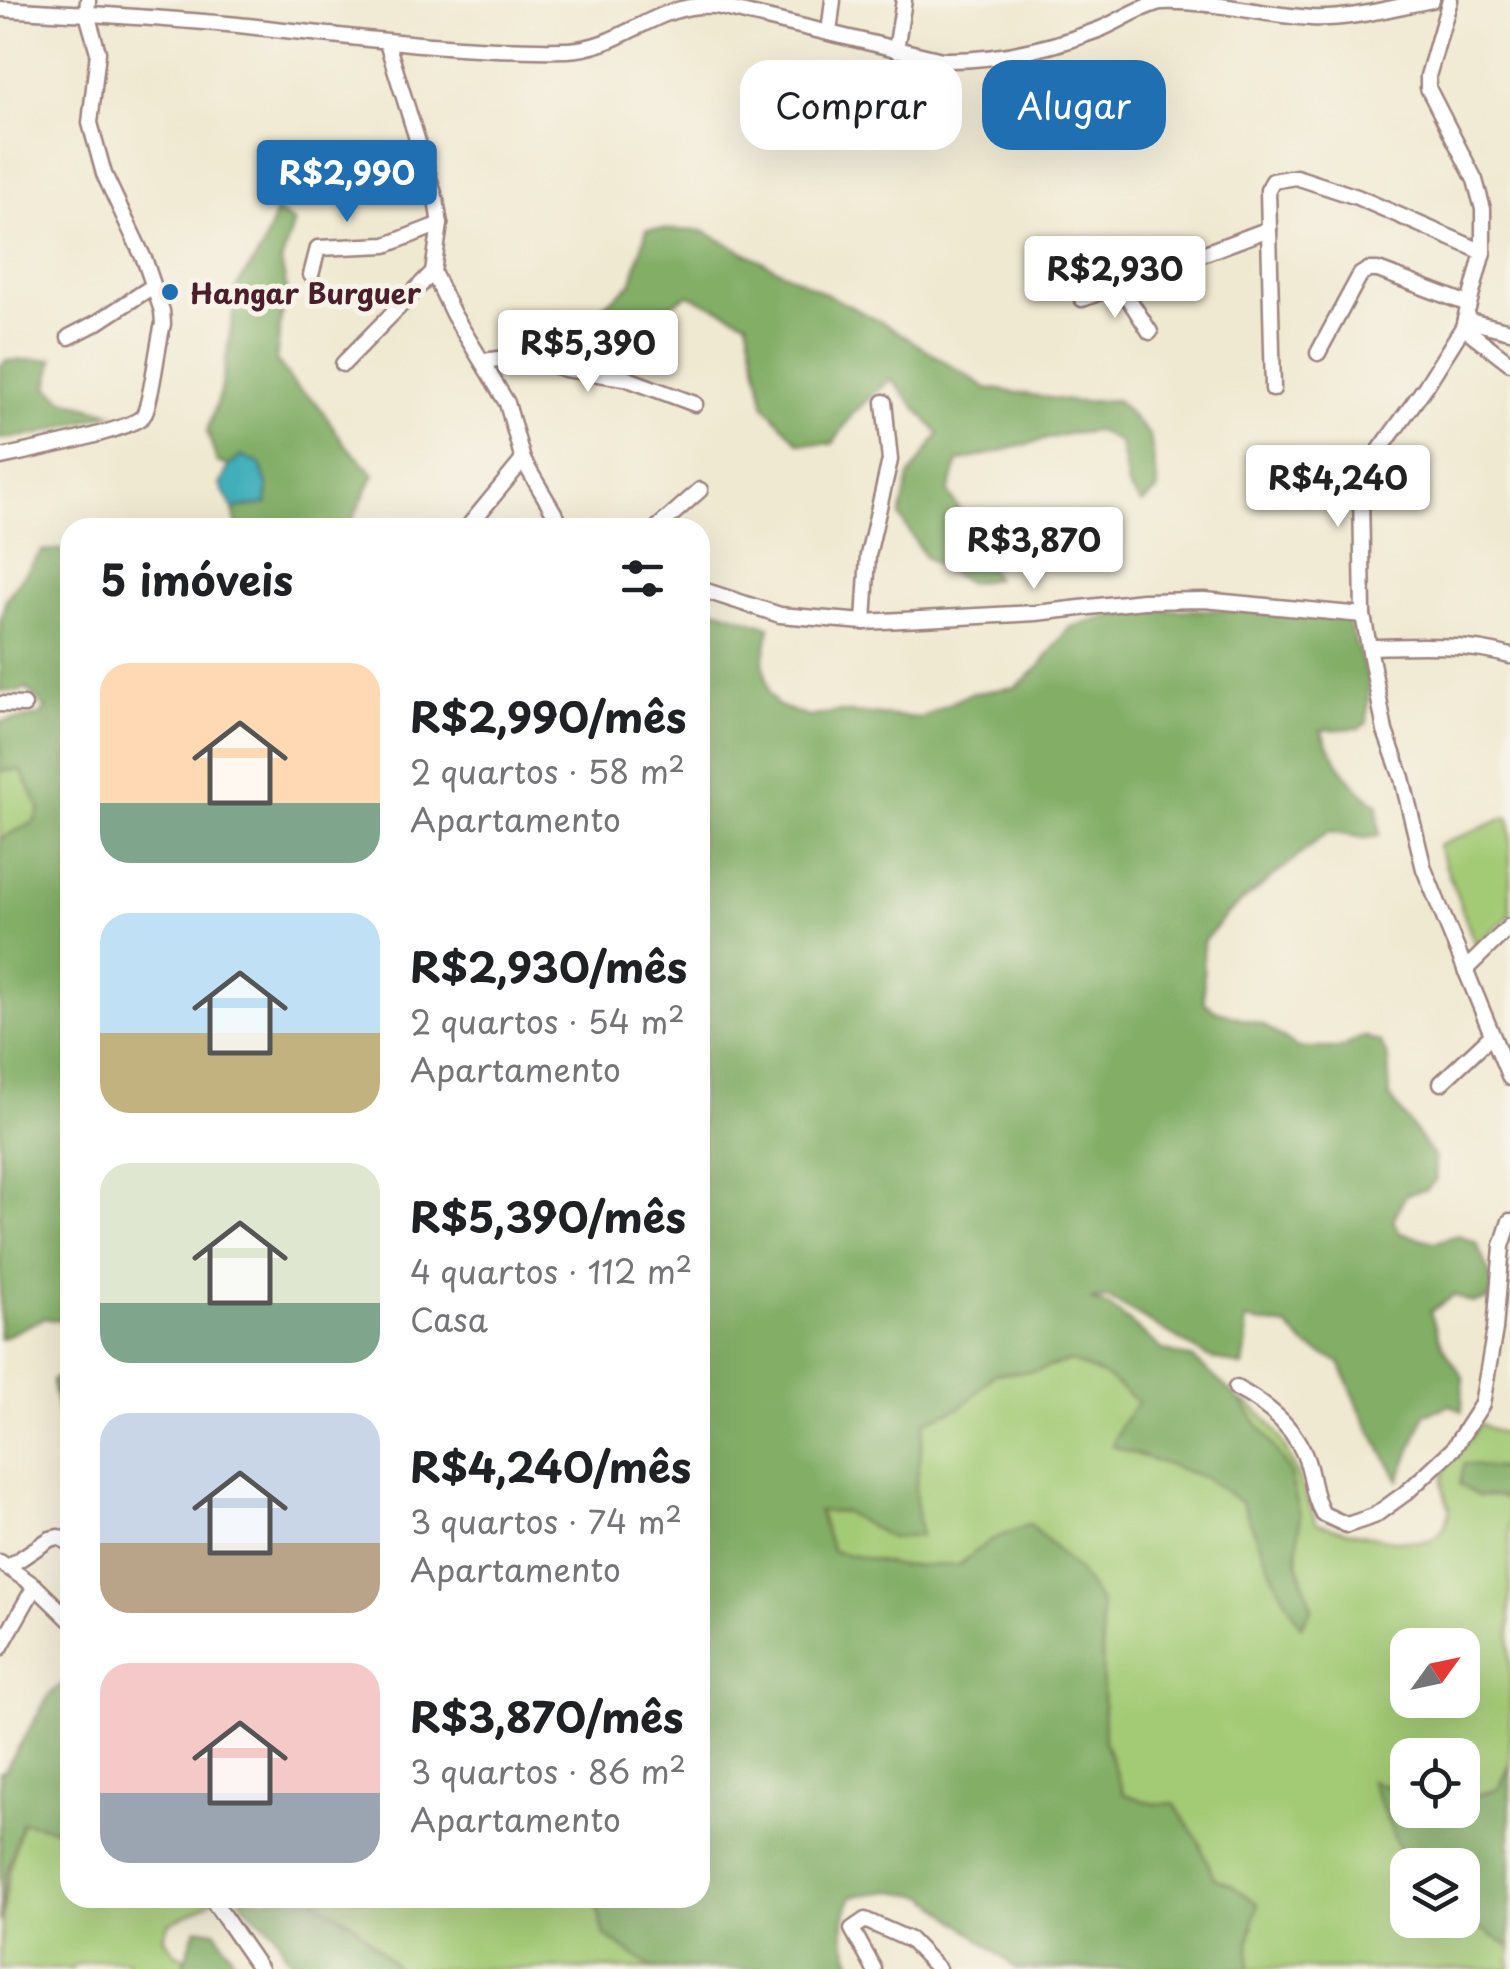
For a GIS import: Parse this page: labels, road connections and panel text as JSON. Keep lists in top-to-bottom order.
{
  "places": ["Hangar Burguer"],
  "north": "top right",
  "page": {
    "chip": ["Comprar", "Alugar"],
    "price": [
      "R$2,990",
      "R$2,930",
      "R$5,390",
      "R$4,240",
      "R$3,870"
    ],
    "heading": "5 imóveis",
    "list": [
      {
        "name": "R$2,990/mês",
        "note": "2 quartos · 58 m² · Apartamento"
      },
      {
        "name": "R$2,930/mês",
        "note": "2 quartos · 54 m² · Apartamento"
      },
      {
        "name": "R$5,390/mês",
        "note": "4 quartos · 112 m² · Casa"
      },
      {
        "name": "R$4,240/mês",
        "note": "3 quartos · 74 m² · Apartamento"
      },
      {
        "name": "R$3,870/mês",
        "note": "3 quartos · 86 m² · Apartamento"
      }
    ]
  }
}
